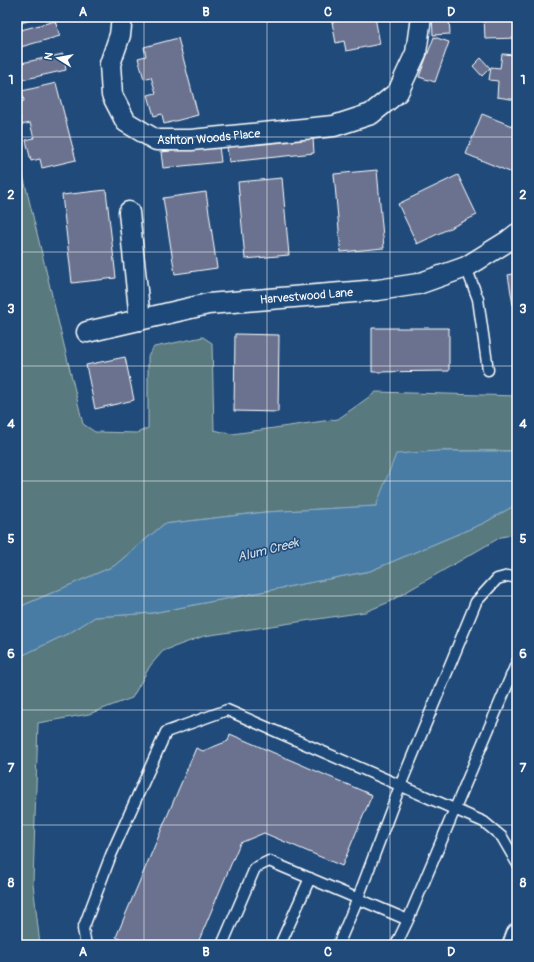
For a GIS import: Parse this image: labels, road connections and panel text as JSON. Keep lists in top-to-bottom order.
{
  "streets": {
    "street": ["Ashton Woods Place", "Harvestwood Lane"]
  },
  "water": ["Alum Creek"],
  "north": "left",
  "grid": {
    "columns": [
      "A",
      "B",
      "C",
      "D"
    ],
    "rows": [
      "1",
      "2",
      "3",
      "4",
      "5",
      "6",
      "7",
      "8"
    ]
  }
}
